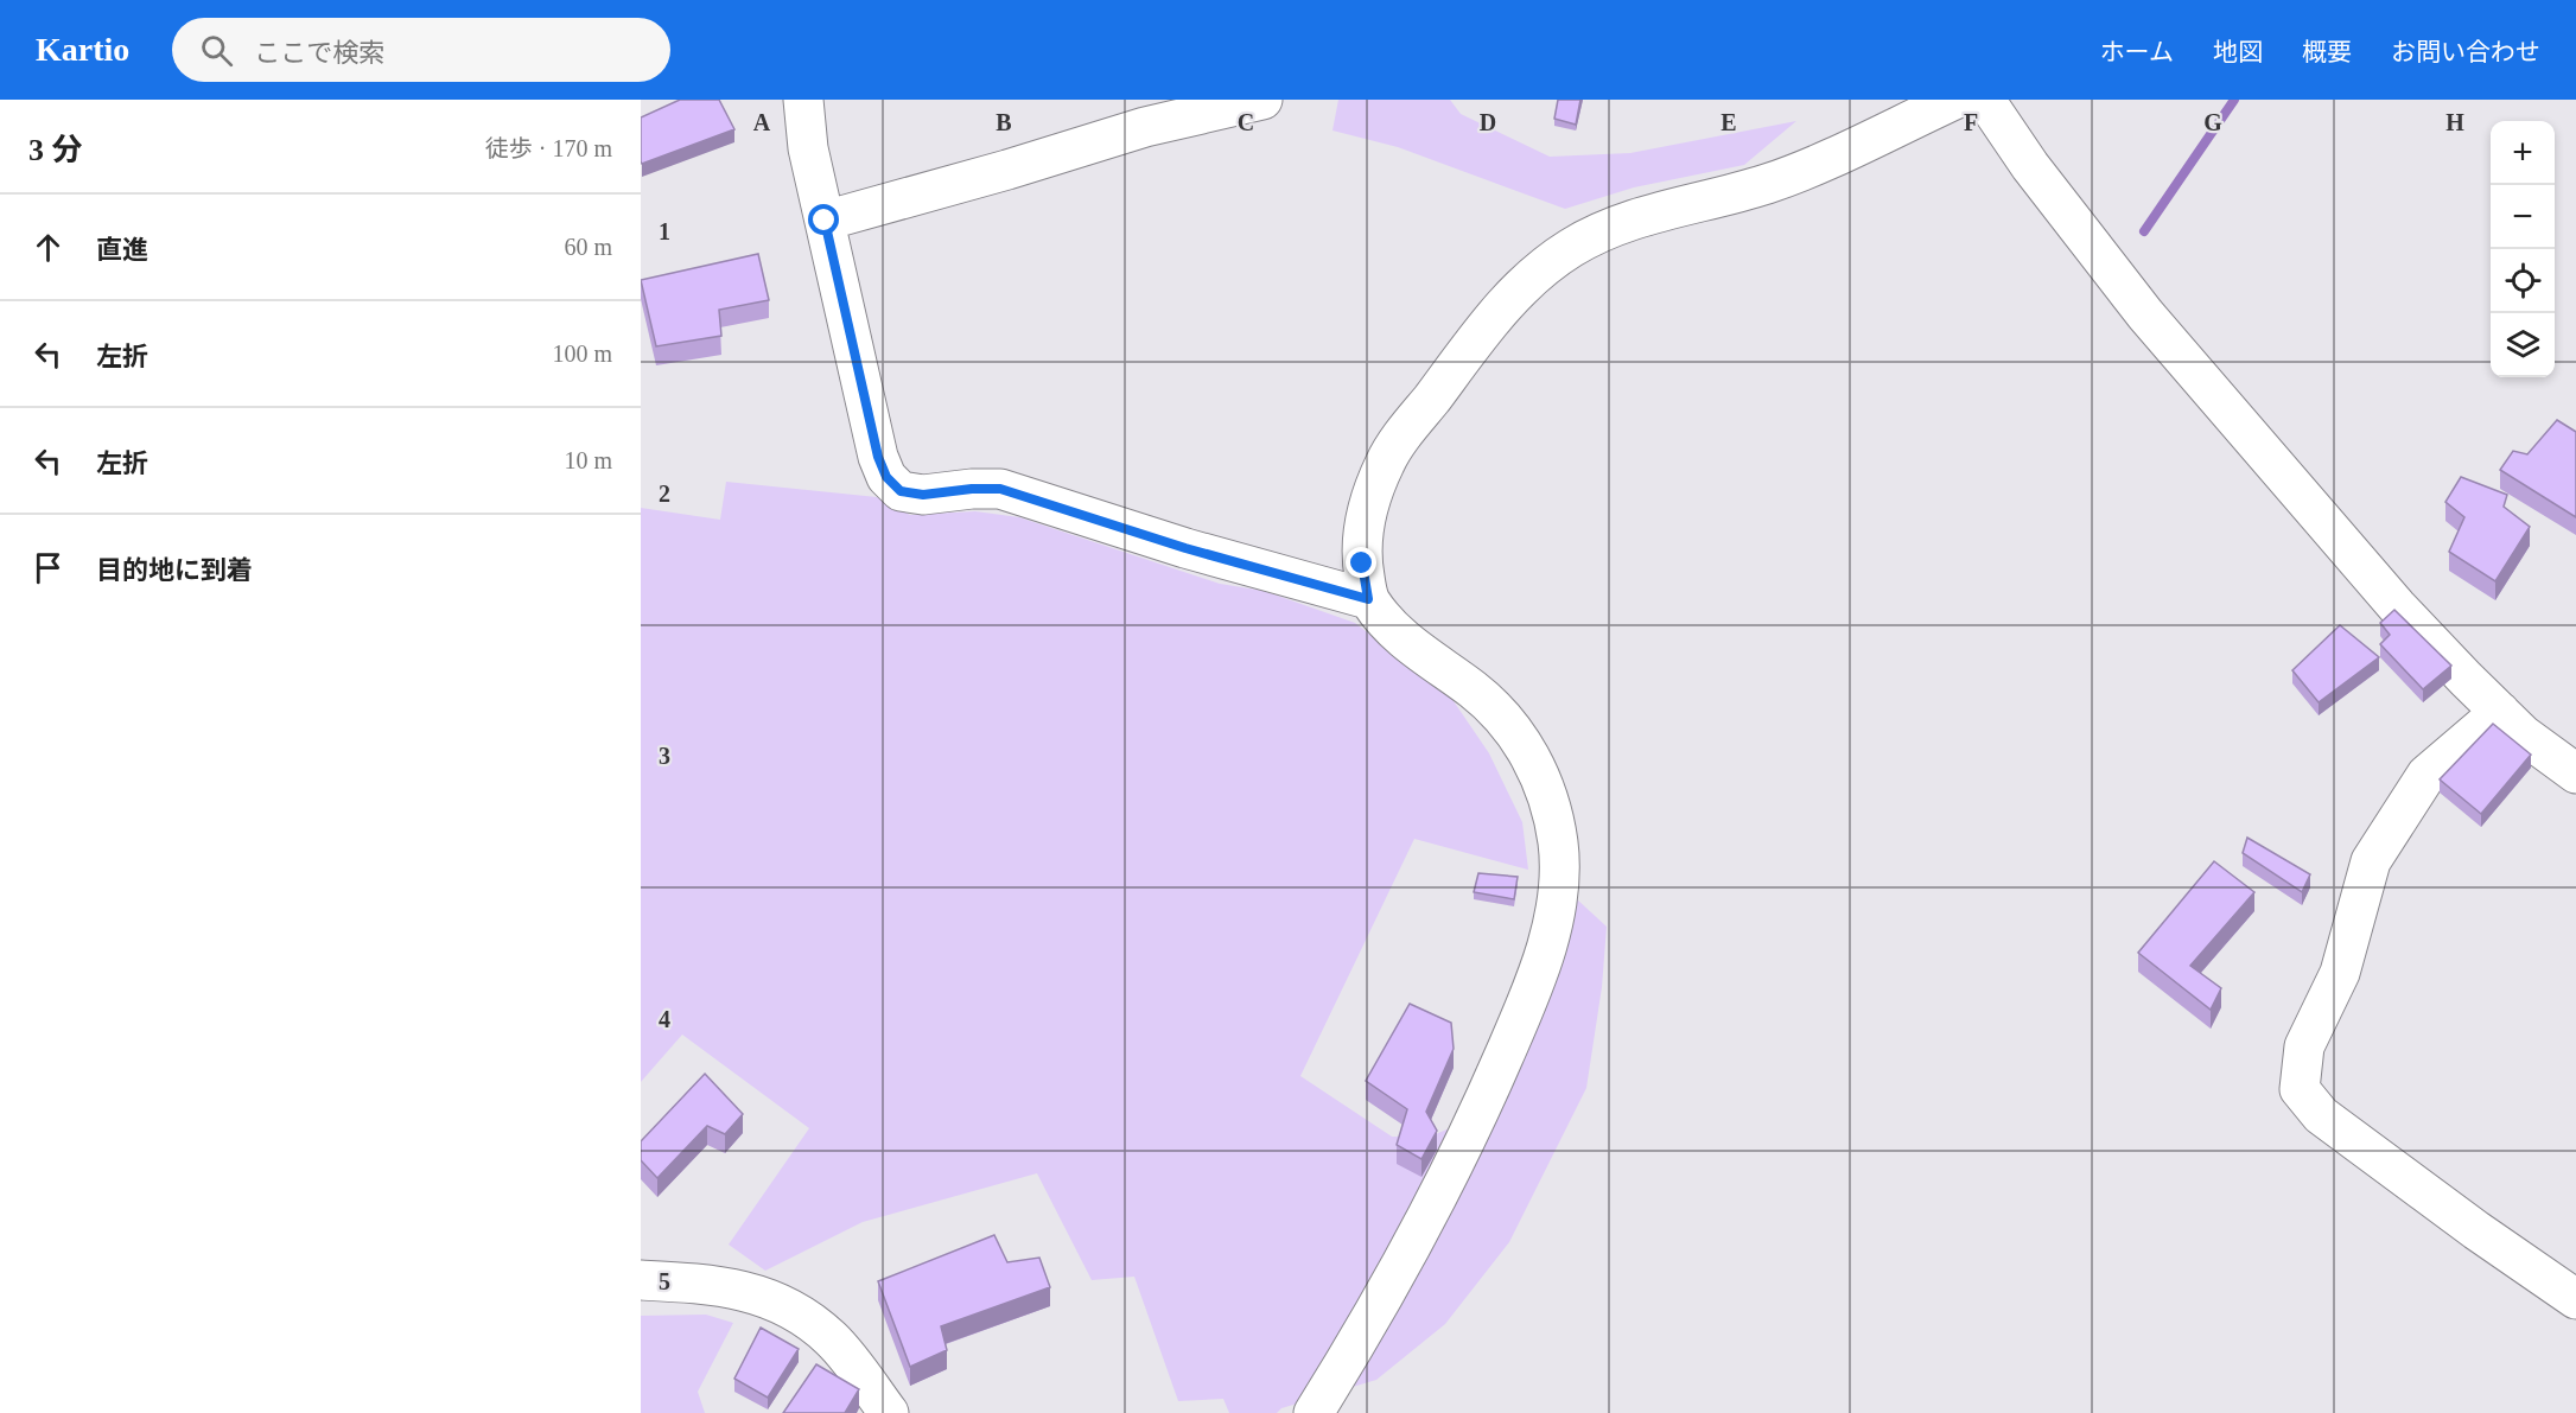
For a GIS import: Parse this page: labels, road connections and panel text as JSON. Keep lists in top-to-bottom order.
{
  "page": {
    "header": "Kartio",
    "search": "ここで検索",
    "nav": [
      "ホーム",
      "地図",
      "概要",
      "お問い合わせ"
    ],
    "heading": ["3 分", "徒歩 · 170 m"],
    "map_buttons": ["+", "−"],
    "list": [
      ["直進", "60 m"],
      ["左折", "100 m"],
      ["左折", "10 m"],
      "目的地に到着"
    ]
  },
  "grid": {
    "columns": [
      "A",
      "B",
      "C",
      "D",
      "E",
      "F",
      "G",
      "H"
    ],
    "rows": [
      "1",
      "2",
      "3",
      "4",
      "5"
    ]
  }
}
